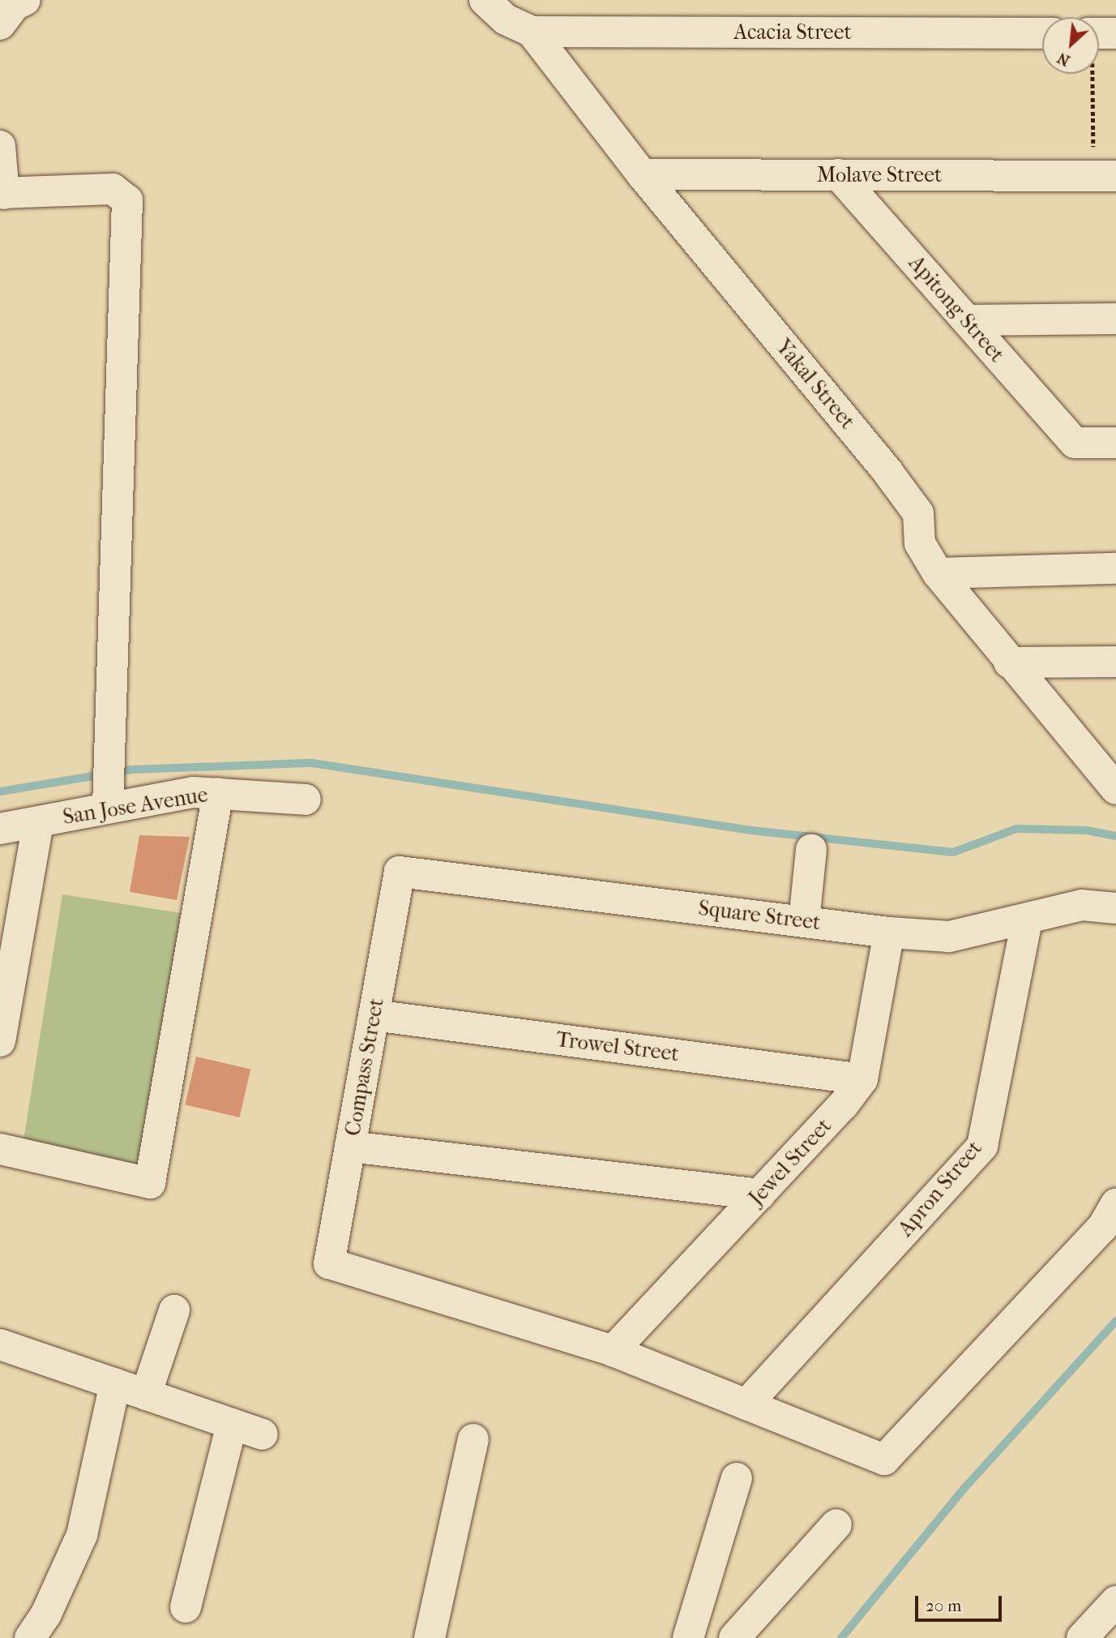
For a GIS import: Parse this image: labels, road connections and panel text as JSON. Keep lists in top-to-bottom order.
{
  "streets": {
    "street": [
      "Acacia Street",
      "Molave Street",
      "Apitong Street",
      "Yakal Street",
      "San Jose Avenue",
      "Square Street",
      "Trowel Street",
      "Compass Street",
      "Jewel Street",
      "Apron Street"
    ]
  },
  "crossings": [
    ["Acacia Street", "Yakal Street"],
    ["Molave Street", "Apitong Street"],
    ["Molave Street", "Yakal Street"],
    ["Square Street", "Compass Street"],
    ["Square Street", "Apron Street"],
    ["Trowel Street", "Compass Street"],
    ["Trowel Street", "Jewel Street"],
    ["Compass Street", "Jewel Street"]
  ],
  "scale_bar": "20 m",
  "north": "bottom left"
}
